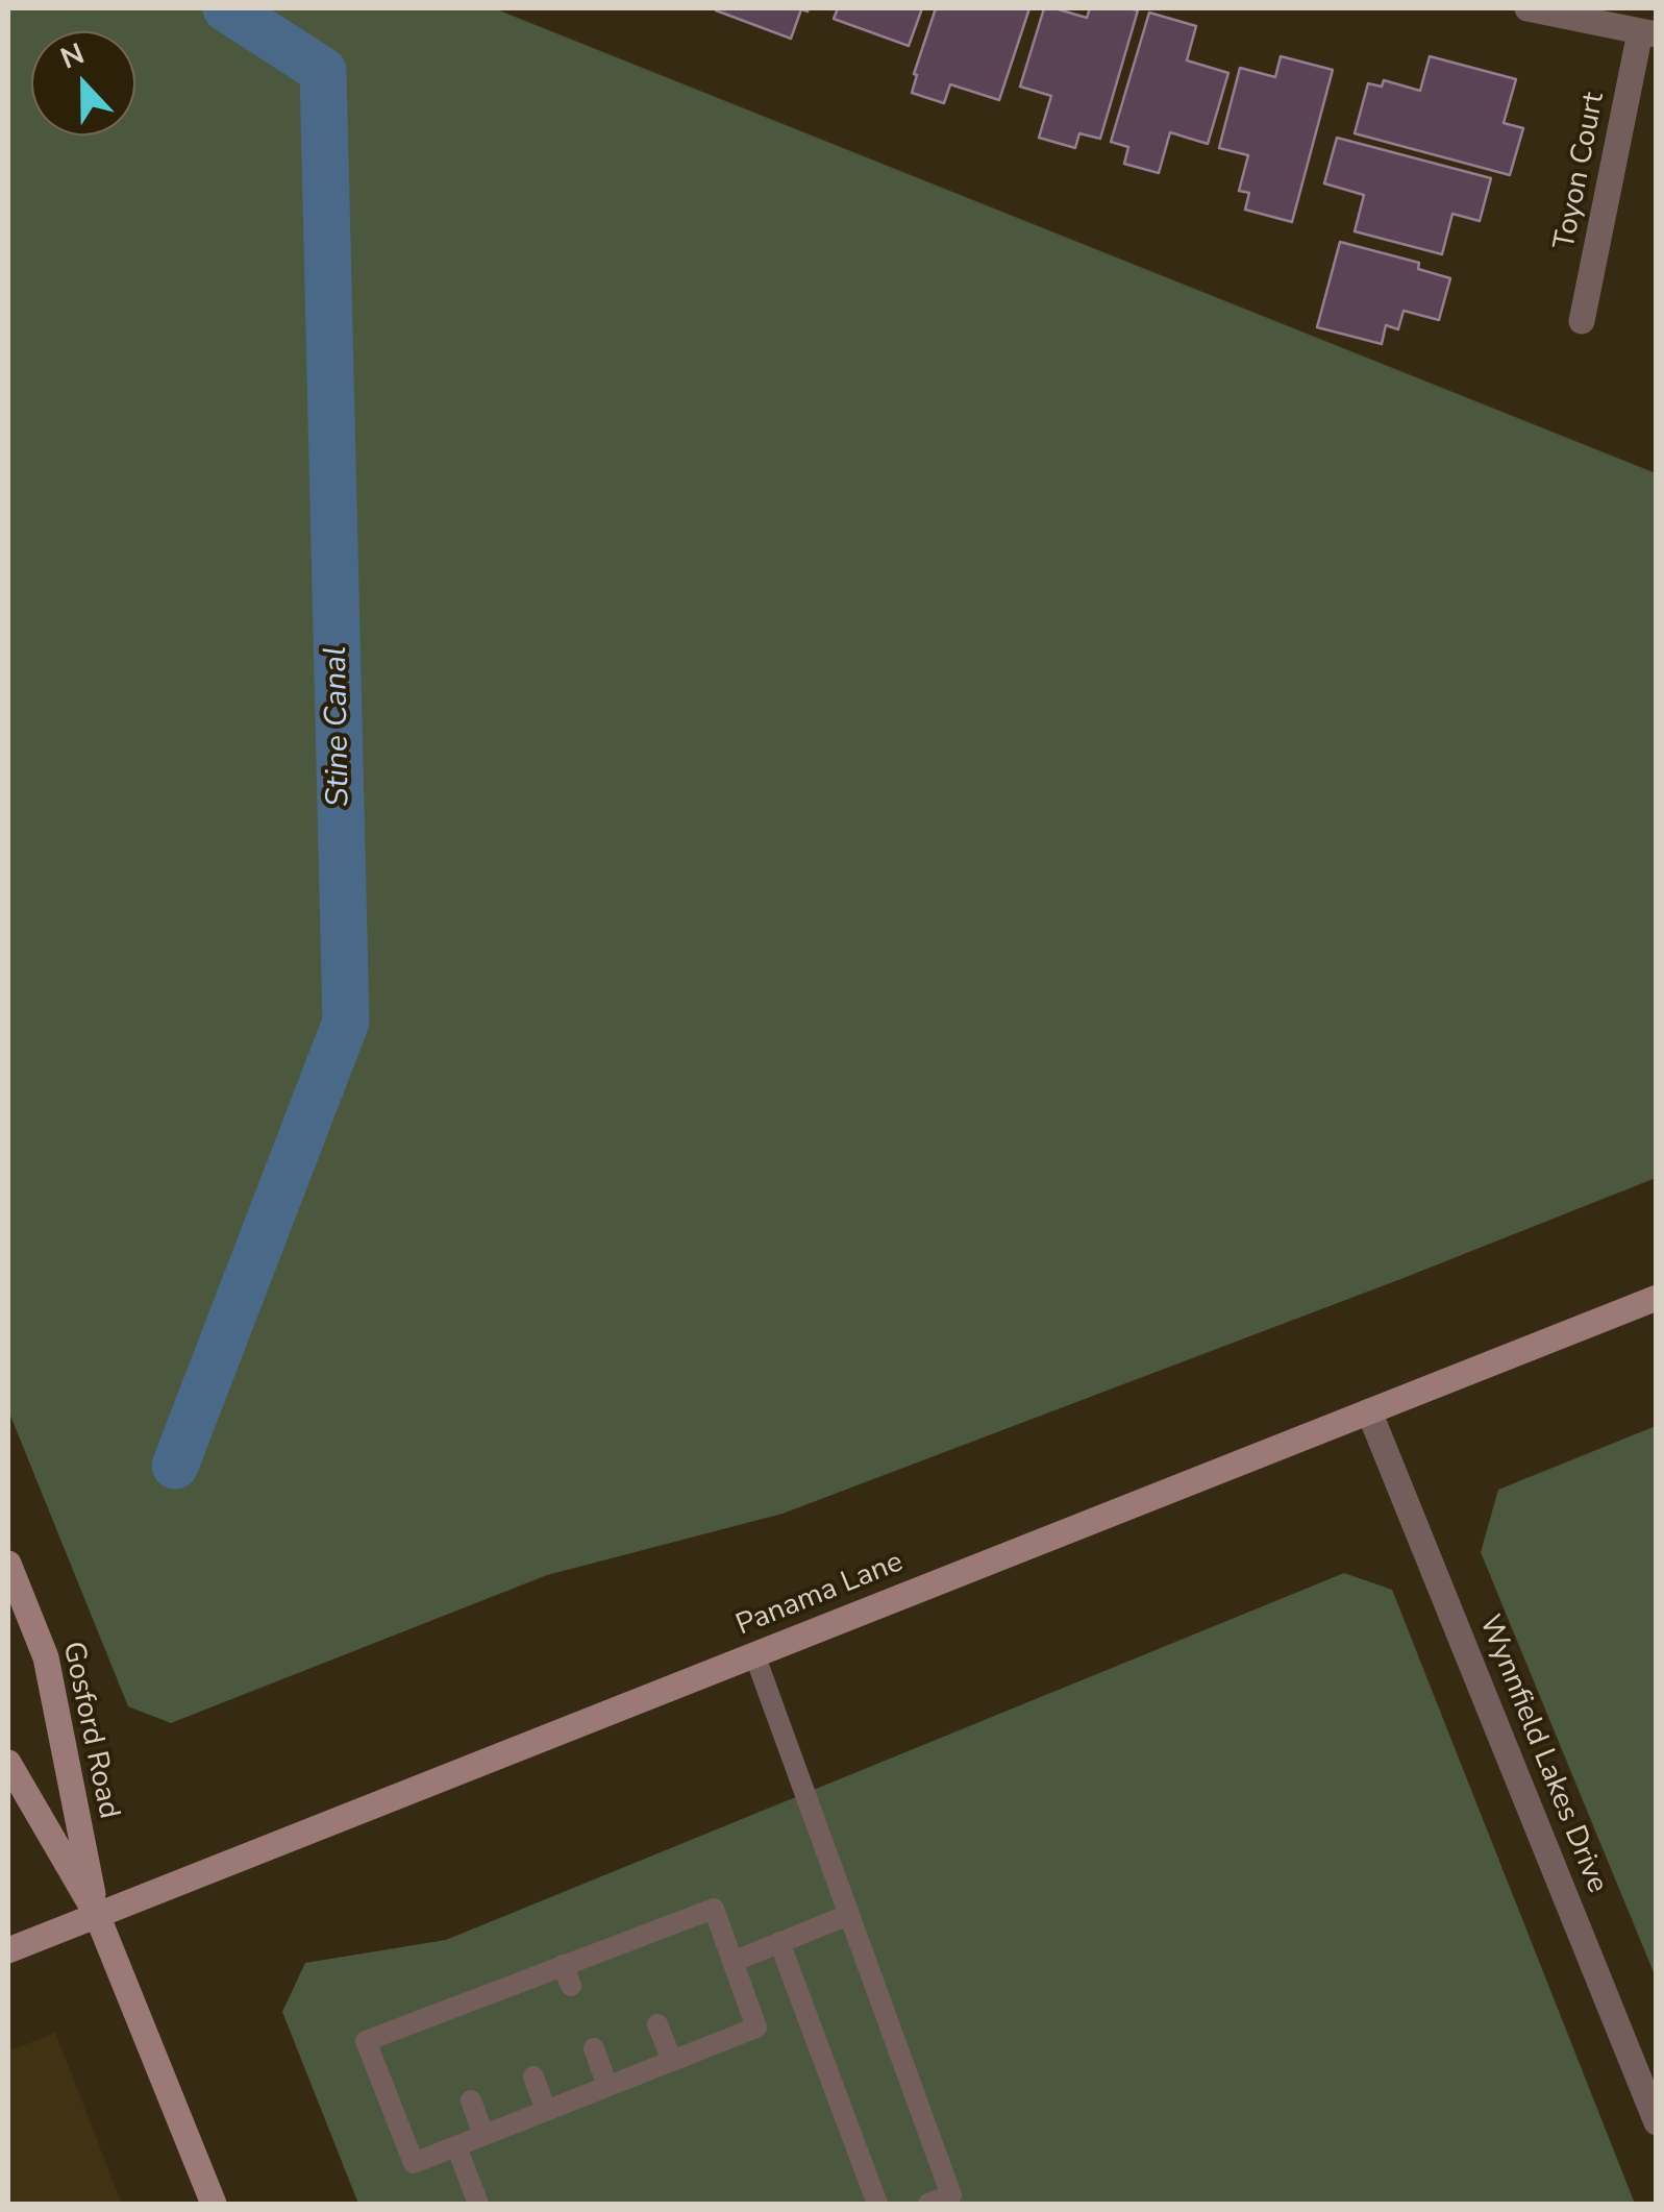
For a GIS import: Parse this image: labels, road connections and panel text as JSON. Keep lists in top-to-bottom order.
{
  "streets": {
    "main road": ["Panama Lane", "Gosford Road"],
    "street": ["Toyon Court", "Wynnfield Lakes Drive"]
  },
  "crossings": [
    ["Panama Lane", "Gosford Road"],
    ["Panama Lane", "Wynnfield Lakes Drive"]
  ],
  "water": ["Stine Canal"],
  "north": "top"
}
